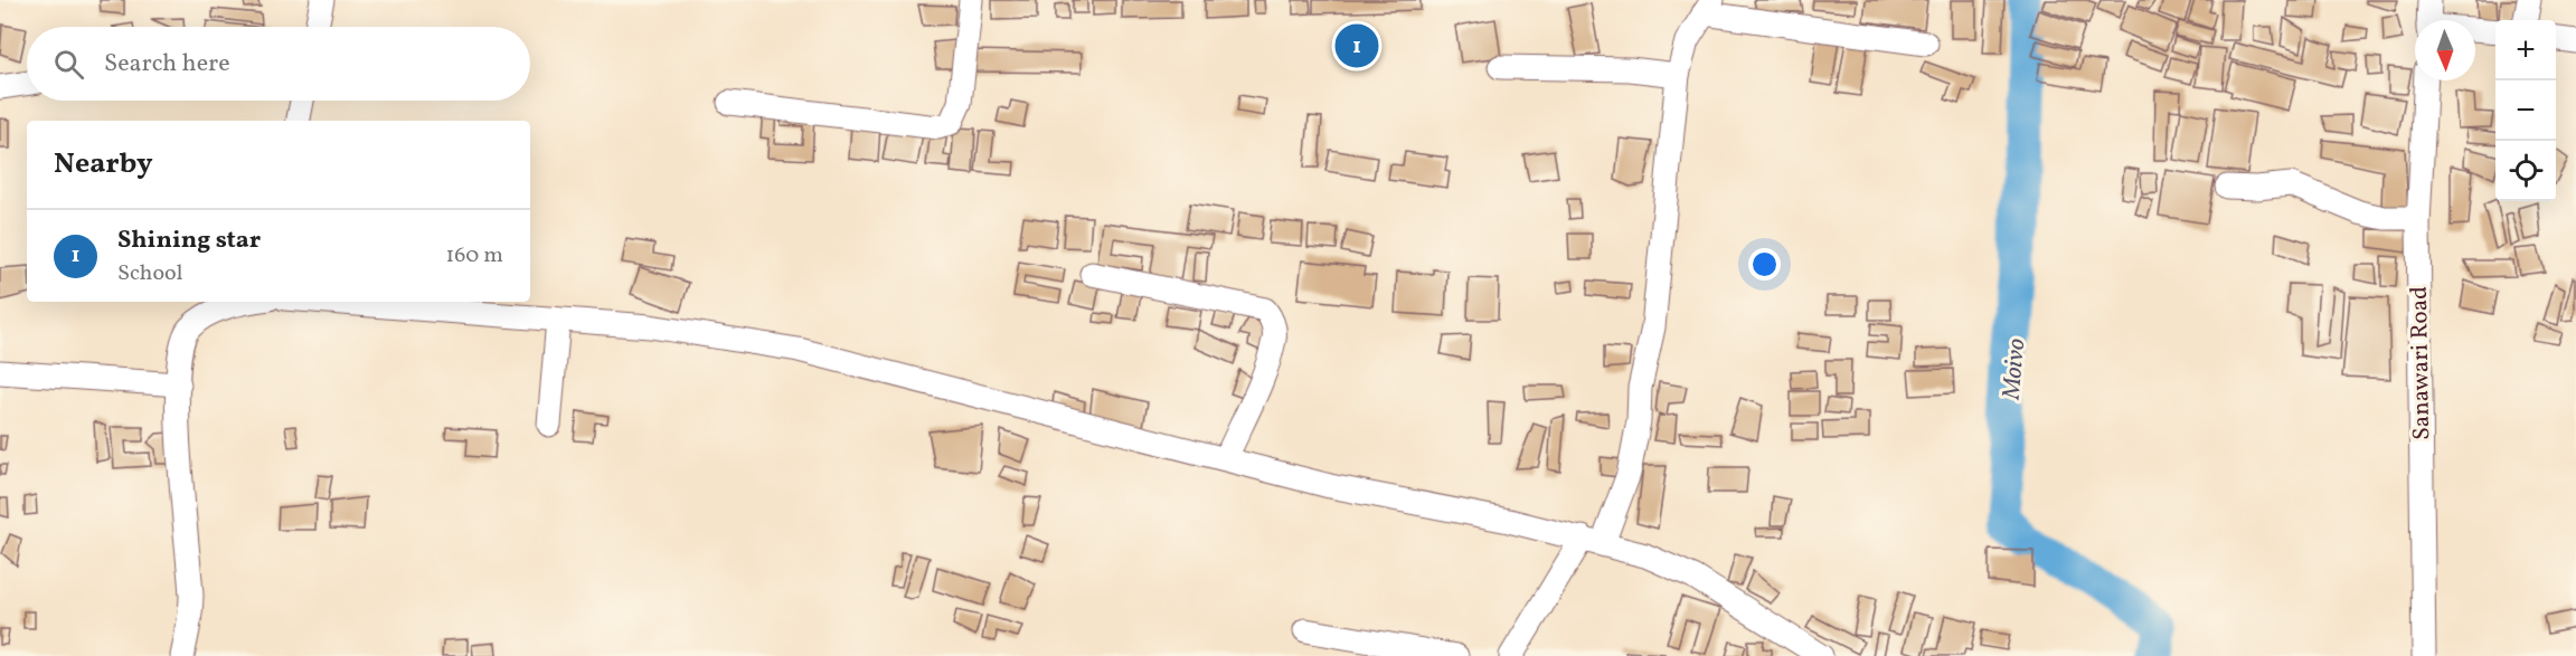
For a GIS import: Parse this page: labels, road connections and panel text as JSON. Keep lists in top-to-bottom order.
{
  "streets": {
    "street": ["Sanawari Road"]
  },
  "water": ["Moivo"],
  "north": "bottom",
  "page": {
    "map_buttons": ["+", "−"],
    "pins": "1",
    "search": "Search here",
    "heading": "Nearby",
    "list": [
      {
        "mark": "1",
        "name": "Shining star",
        "note": "School",
        "value": "160 m"
      }
    ]
  }
}
